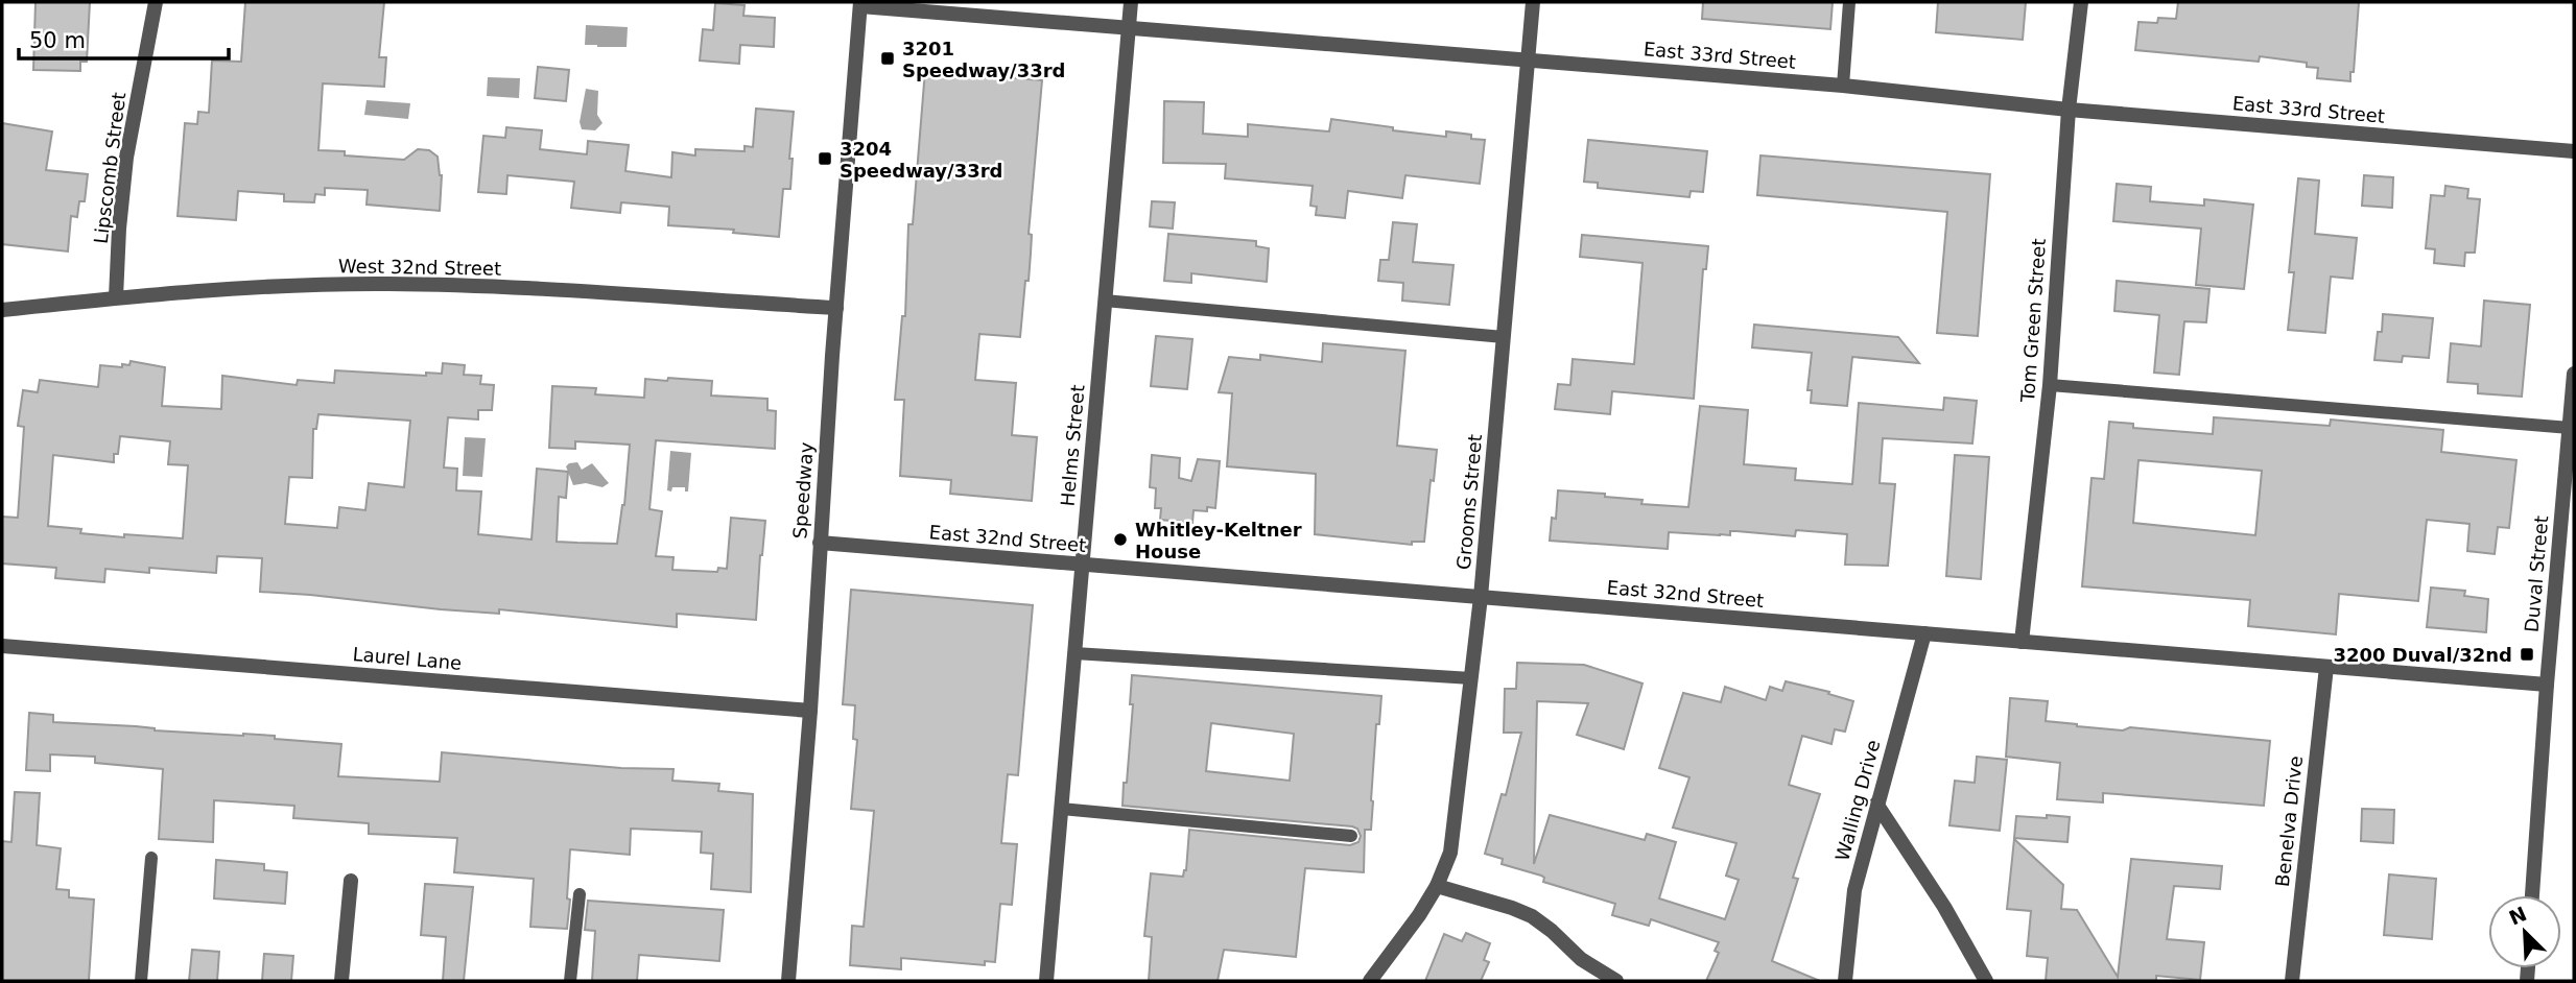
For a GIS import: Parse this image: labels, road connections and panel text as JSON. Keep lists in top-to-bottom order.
{
  "streets": {
    "street": [
      "East 33rd Street",
      "Lipscomb Street",
      "West 32nd Street",
      "Tom Green Street",
      "Helms Street",
      "Speedway",
      "Grooms Street",
      "East 32nd Street",
      "Duval Street",
      "Laurel Lane",
      "Walling Drive",
      "Benelva Drive"
    ]
  },
  "crossings": [
    ["East 33rd Street", "Tom Green Street"],
    ["East 33rd Street", "Helms Street"],
    ["East 33rd Street", "Speedway"],
    ["East 33rd Street", "Grooms Street"],
    ["Lipscomb Street", "West 32nd Street"],
    ["West 32nd Street", "Speedway"],
    ["Tom Green Street", "East 32nd Street"],
    ["Helms Street", "East 32nd Street"],
    ["Speedway", "East 32nd Street"],
    ["Speedway", "Laurel Lane"],
    ["Grooms Street", "East 32nd Street"],
    ["East 32nd Street", "Duval Street"],
    ["East 32nd Street", "Walling Drive"],
    ["East 32nd Street", "Benelva Drive"]
  ],
  "places": {
    "transit": ["3201 Speedway/33rd", "3204 Speedway/33rd", "3200 Duval/32nd"],
    "other": ["Whitley-Keltner House"]
  },
  "scale_bar": "50 m",
  "north": "top left"
}
